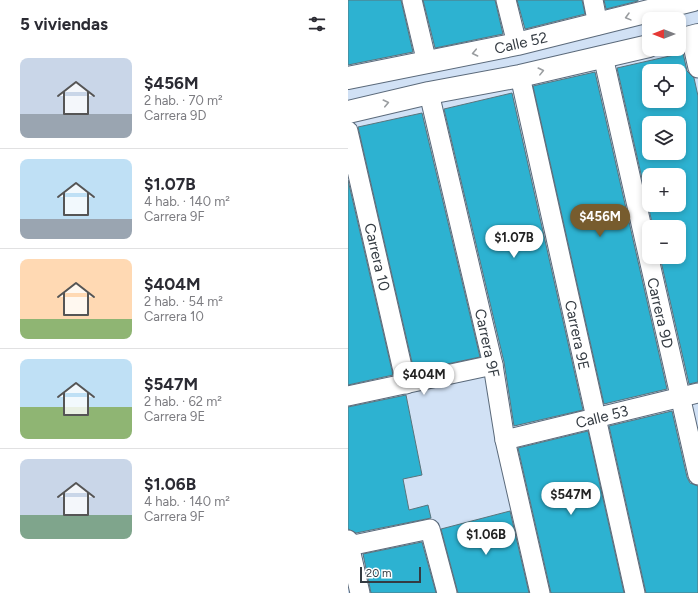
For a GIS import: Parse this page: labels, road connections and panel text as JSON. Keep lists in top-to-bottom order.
{
  "streets": {
    "street": [
      "Calle 52",
      "Carrera 10",
      "Carrera 9D",
      "Carrera 9E",
      "Carrera 9F",
      "Calle 53"
    ]
  },
  "crossings": [
    ["Carrera 9D", "Calle 53"],
    ["Carrera 9E", "Calle 53"],
    ["Carrera 9F", "Calle 53"]
  ],
  "scale_bar": "20 m",
  "north": "left",
  "page": {
    "heading": "5 viviendas",
    "map_buttons": ["+", "−"],
    "list": [
      {
        "name": "$456M",
        "note": "2 hab. · 70 m² · Carrera 9D"
      },
      {
        "name": "$1.07B",
        "note": "4 hab. · 140 m² · Carrera 9F"
      },
      {
        "name": "$404M",
        "note": "2 hab. · 54 m² · Carrera 10"
      },
      {
        "name": "$547M",
        "note": "2 hab. · 62 m² · Carrera 9E"
      },
      {
        "name": "$1.06B",
        "note": "4 hab. · 140 m² · Carrera 9F"
      }
    ],
    "price": [
      "$456M",
      "$1.07B",
      "$404M",
      "$547M",
      "$1.06B"
    ],
    "scale": "20 m"
  }
}
